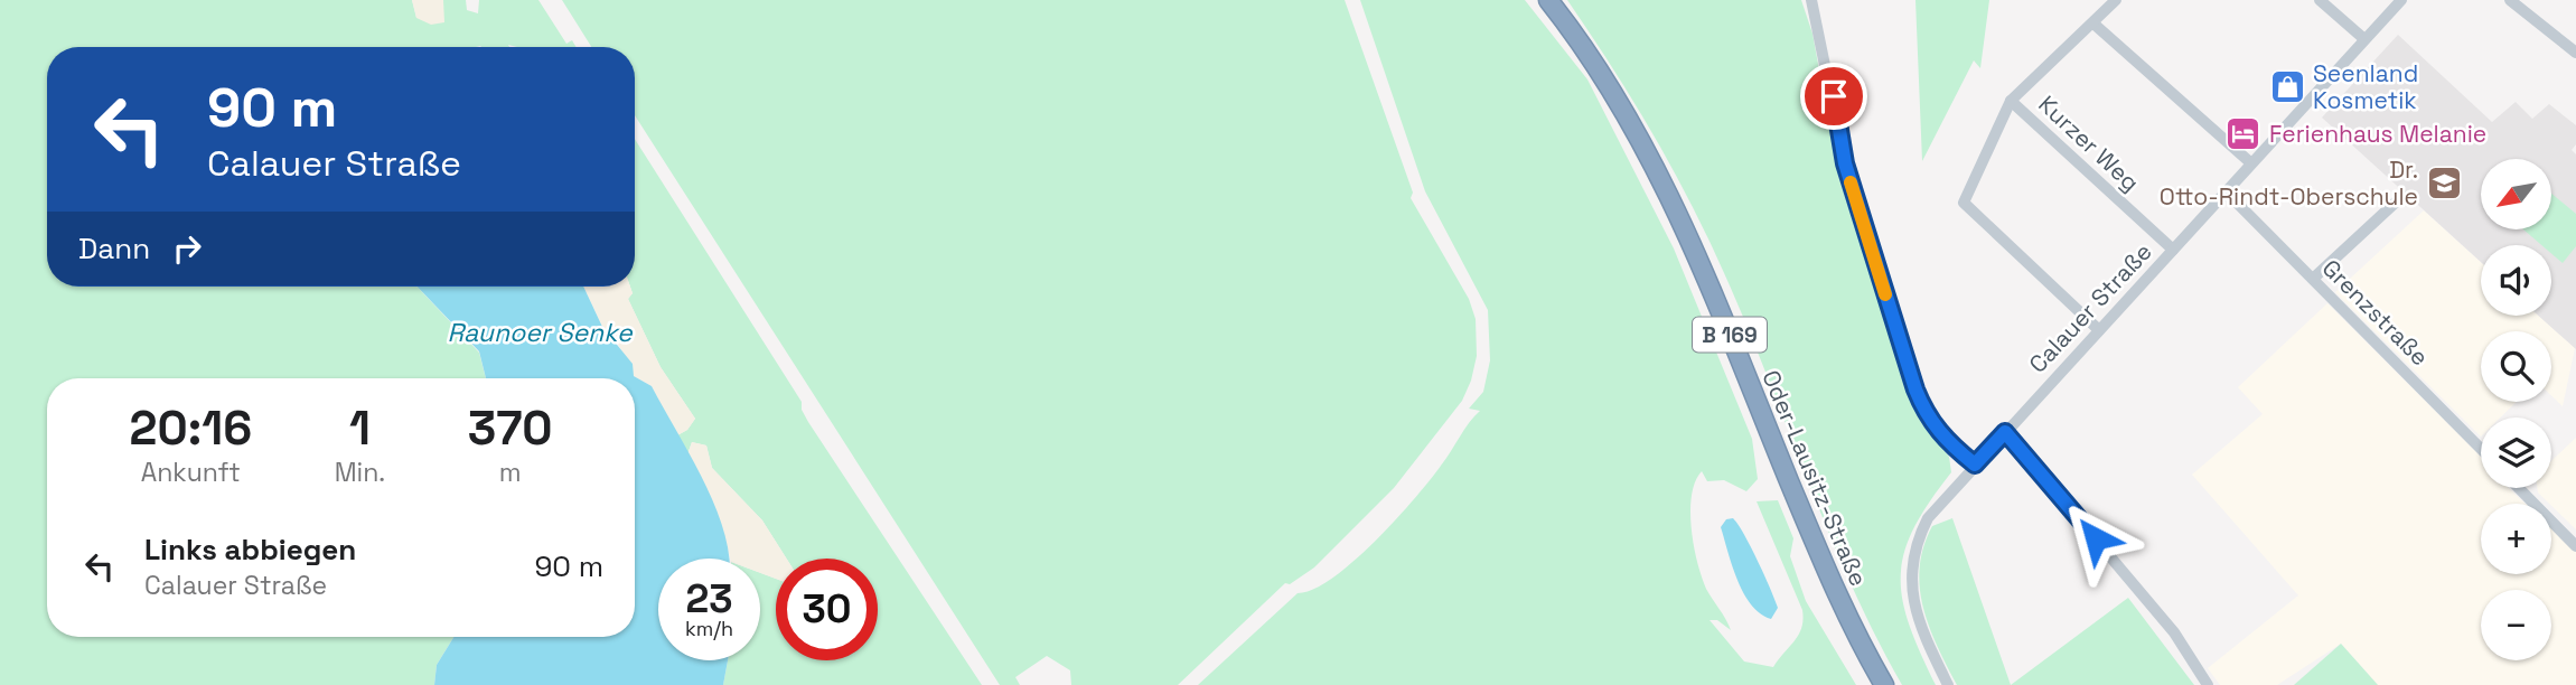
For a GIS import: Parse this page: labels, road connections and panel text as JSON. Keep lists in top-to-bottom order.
{
  "streets": {
    "highway": ["B 169", "Oder-Lausitz-Straße"],
    "street": ["Kurzer Weg", "Calauer Straße", "Grenzstraße"]
  },
  "crossings": [
    ["Kurzer Weg", "Calauer Straße"],
    ["Calauer Straße", "Grenzstraße"]
  ],
  "water": ["Raunoer Senke"],
  "places": {
    "shop": ["Seenland Kosmetik"],
    "hotel": ["Ferienhaus Melanie"],
    "school or university": ["Dr. Otto-Rindt-Oberschule"]
  },
  "north": "bottom left",
  "page": {
    "turn": ["90 m", "Calauer Straße"],
    "map_buttons": ["+", "−"],
    "then": "Dann",
    "eta": [
      "20:16",
      "Ankunft",
      "1",
      "Min.",
      "370",
      "m"
    ],
    "list": [
      {
        "name": "Links abbiegen",
        "note": "Calauer Straße",
        "value": "90 m"
      }
    ],
    "speed": "23 km/h",
    "limit": "30"
  }
}
